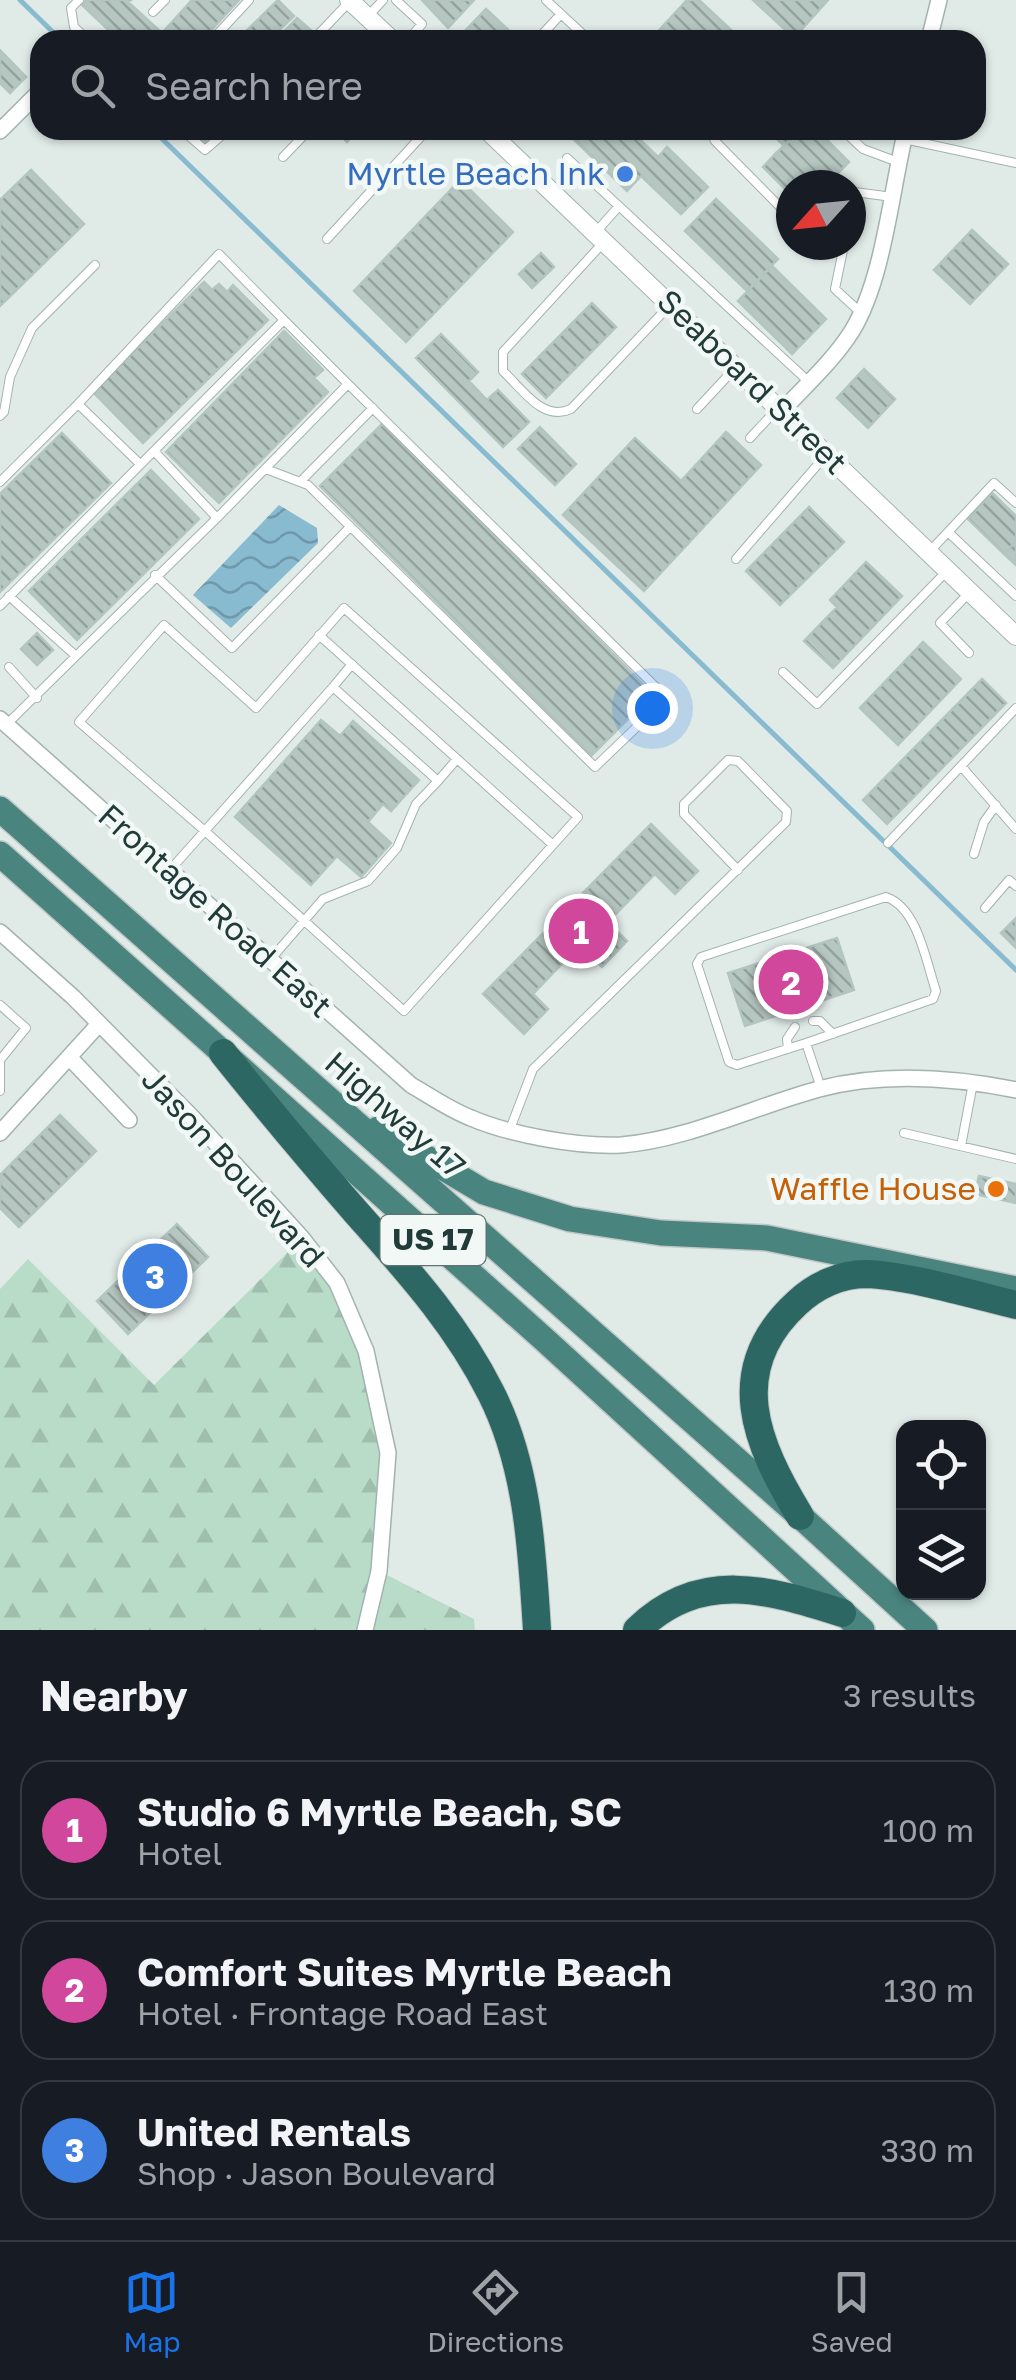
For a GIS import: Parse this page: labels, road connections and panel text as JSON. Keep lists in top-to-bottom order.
{
  "streets": {
    "highway": ["Highway 17", "US 17"],
    "street": ["Seaboard Street", "Frontage Road East", "Jason Boulevard"]
  },
  "places": ["Myrtle Beach Ink", "Waffle House"],
  "north": "bottom left",
  "page": {
    "search": "Search here",
    "pins": ["1", "2", "3"],
    "heading": ["Nearby", "3 results"],
    "list": [
      {
        "mark": "1",
        "name": "Studio 6 Myrtle Beach, SC",
        "note": "Hotel",
        "value": "100 m"
      },
      {
        "mark": "2",
        "name": "Comfort Suites Myrtle Beach",
        "note": "Hotel · Frontage Road East",
        "value": "130 m"
      },
      {
        "mark": "3",
        "name": "United Rentals",
        "note": "Shop · Jason Boulevard",
        "value": "330 m"
      }
    ],
    "nav": ["Map", "Directions", "Saved"]
  }
}
